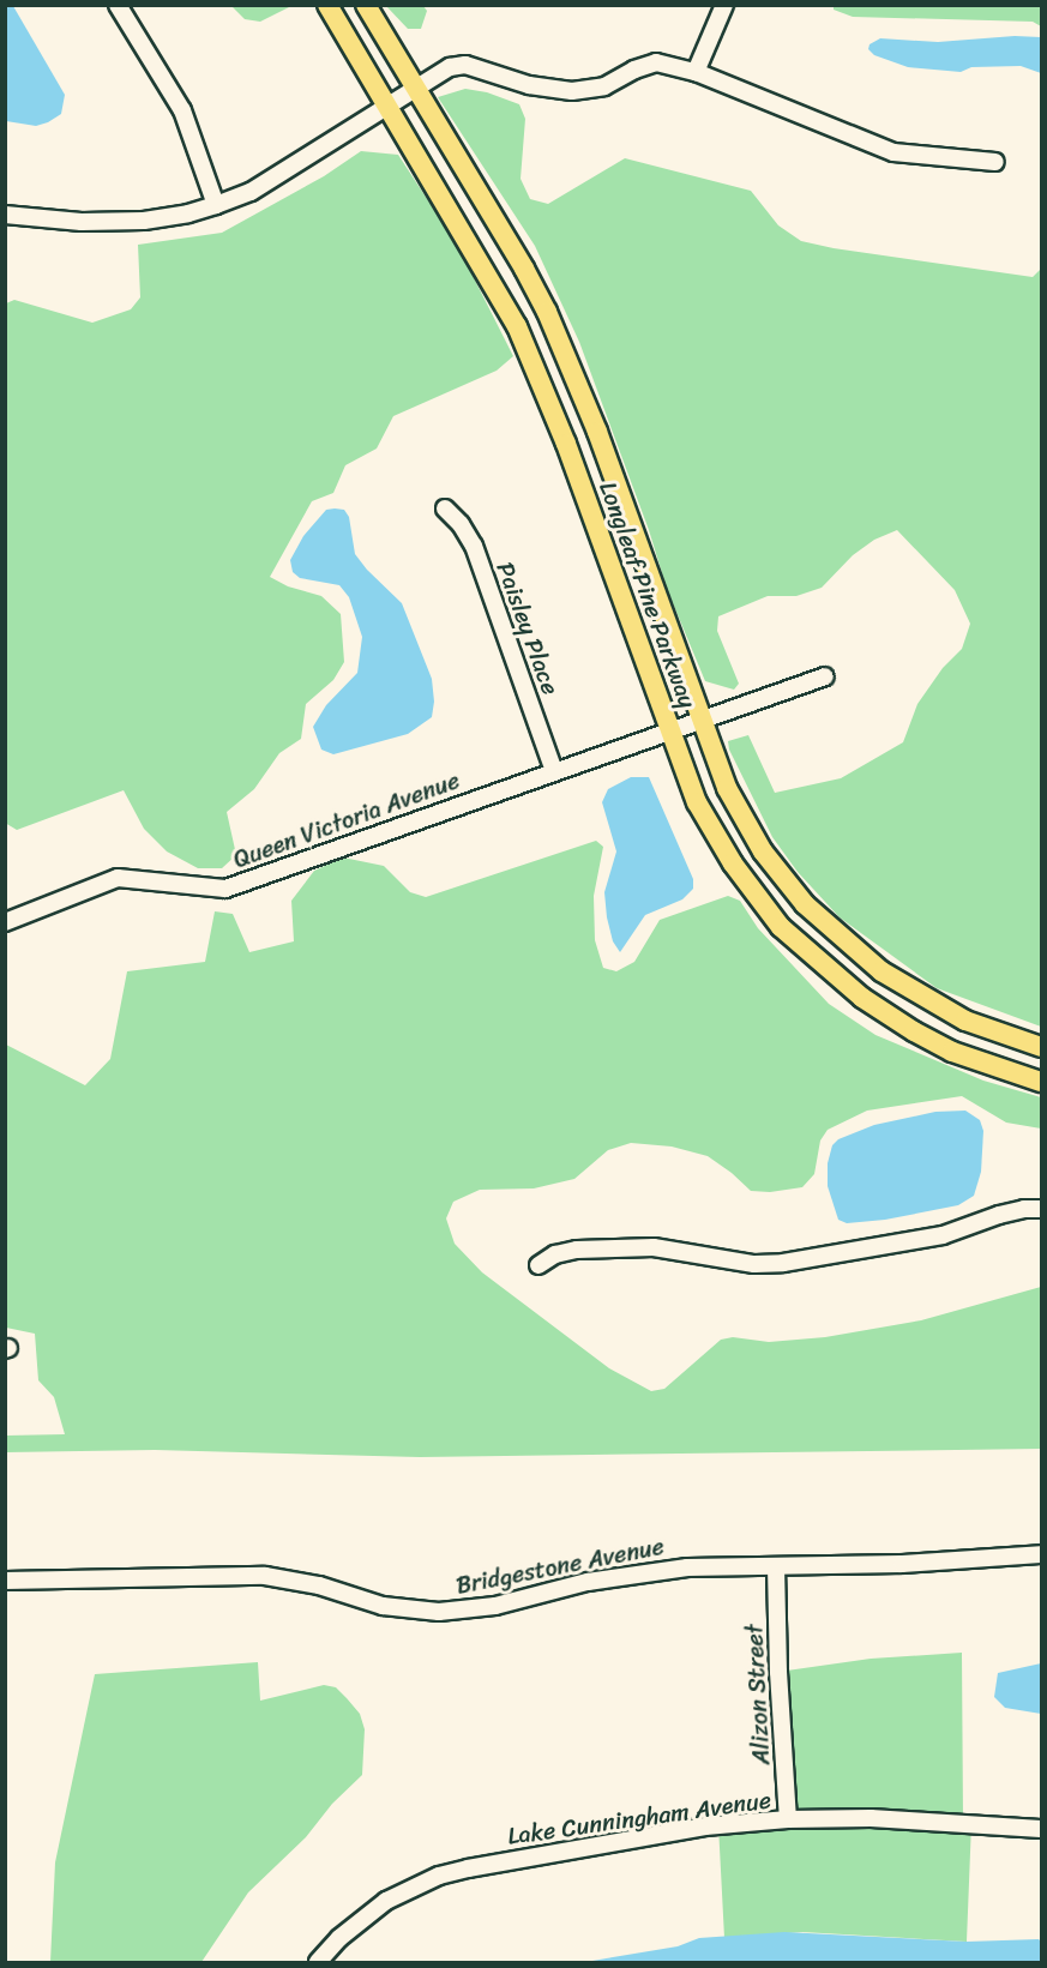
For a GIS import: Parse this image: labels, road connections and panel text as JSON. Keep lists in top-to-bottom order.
{
  "streets": {
    "main road": ["Longleaf Pine Parkway"],
    "street": [
      "Paisley Place",
      "Queen Victoria Avenue",
      "Bridgestone Avenue",
      "Alizon Street",
      "Lake Cunningham Avenue"
    ]
  },
  "crossings": [
    ["Longleaf Pine Parkway", "Queen Victoria Avenue"],
    ["Paisley Place", "Queen Victoria Avenue"],
    ["Bridgestone Avenue", "Alizon Street"],
    ["Alizon Street", "Lake Cunningham Avenue"]
  ]
}
